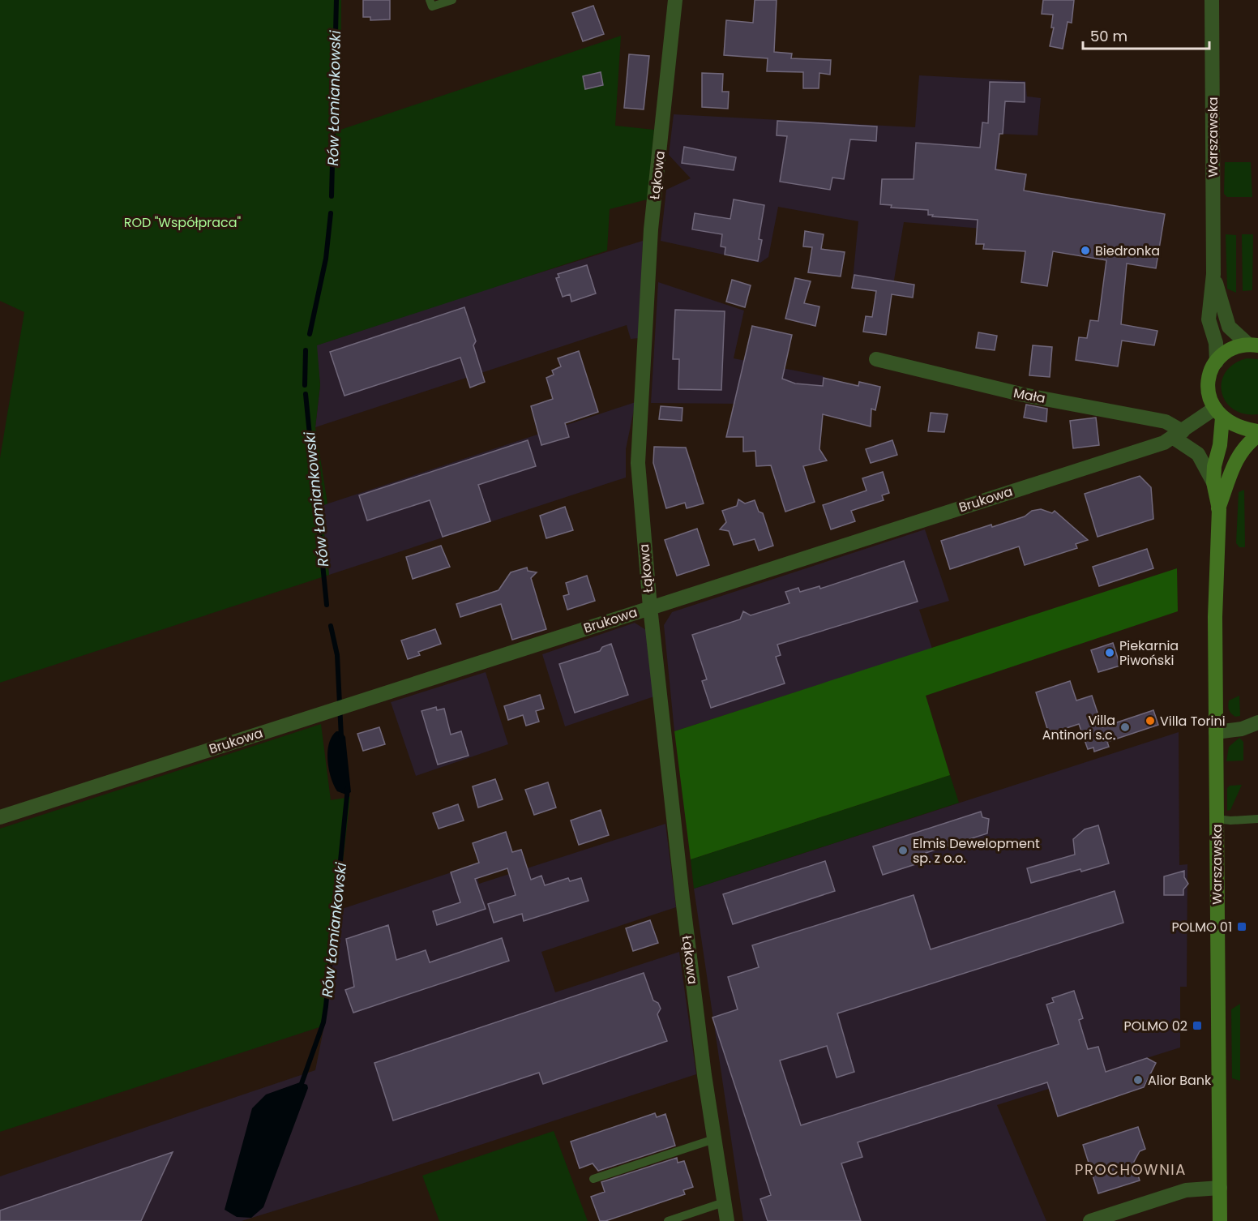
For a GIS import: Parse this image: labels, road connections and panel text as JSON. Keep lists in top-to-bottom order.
{
  "streets": {
    "street": [
      "Warszawska",
      "Łąkowa",
      "Mała",
      "Brukowa"
    ]
  },
  "crossings": [
    ["Warszawska", "Mała"],
    ["Warszawska", "Brukowa"],
    ["Łąkowa", "Brukowa"],
    ["Mała", "Brukowa"]
  ],
  "districts": ["PROCHOWNIA"],
  "water": ["Rów Łomiankowski"],
  "parks": ["ROD \"Współpraca\""],
  "places": {
    "other": [
      "Biedronka",
      "Piekarnia Piwoński",
      "Villa Torini",
      "Villa Antinori s.c.",
      "Elmis Dewelopment sp. z o.o.",
      "Alior Bank"
    ],
    "transit": ["POLMO 01", "POLMO 02"]
  },
  "scale_bar": "50 m"
}
